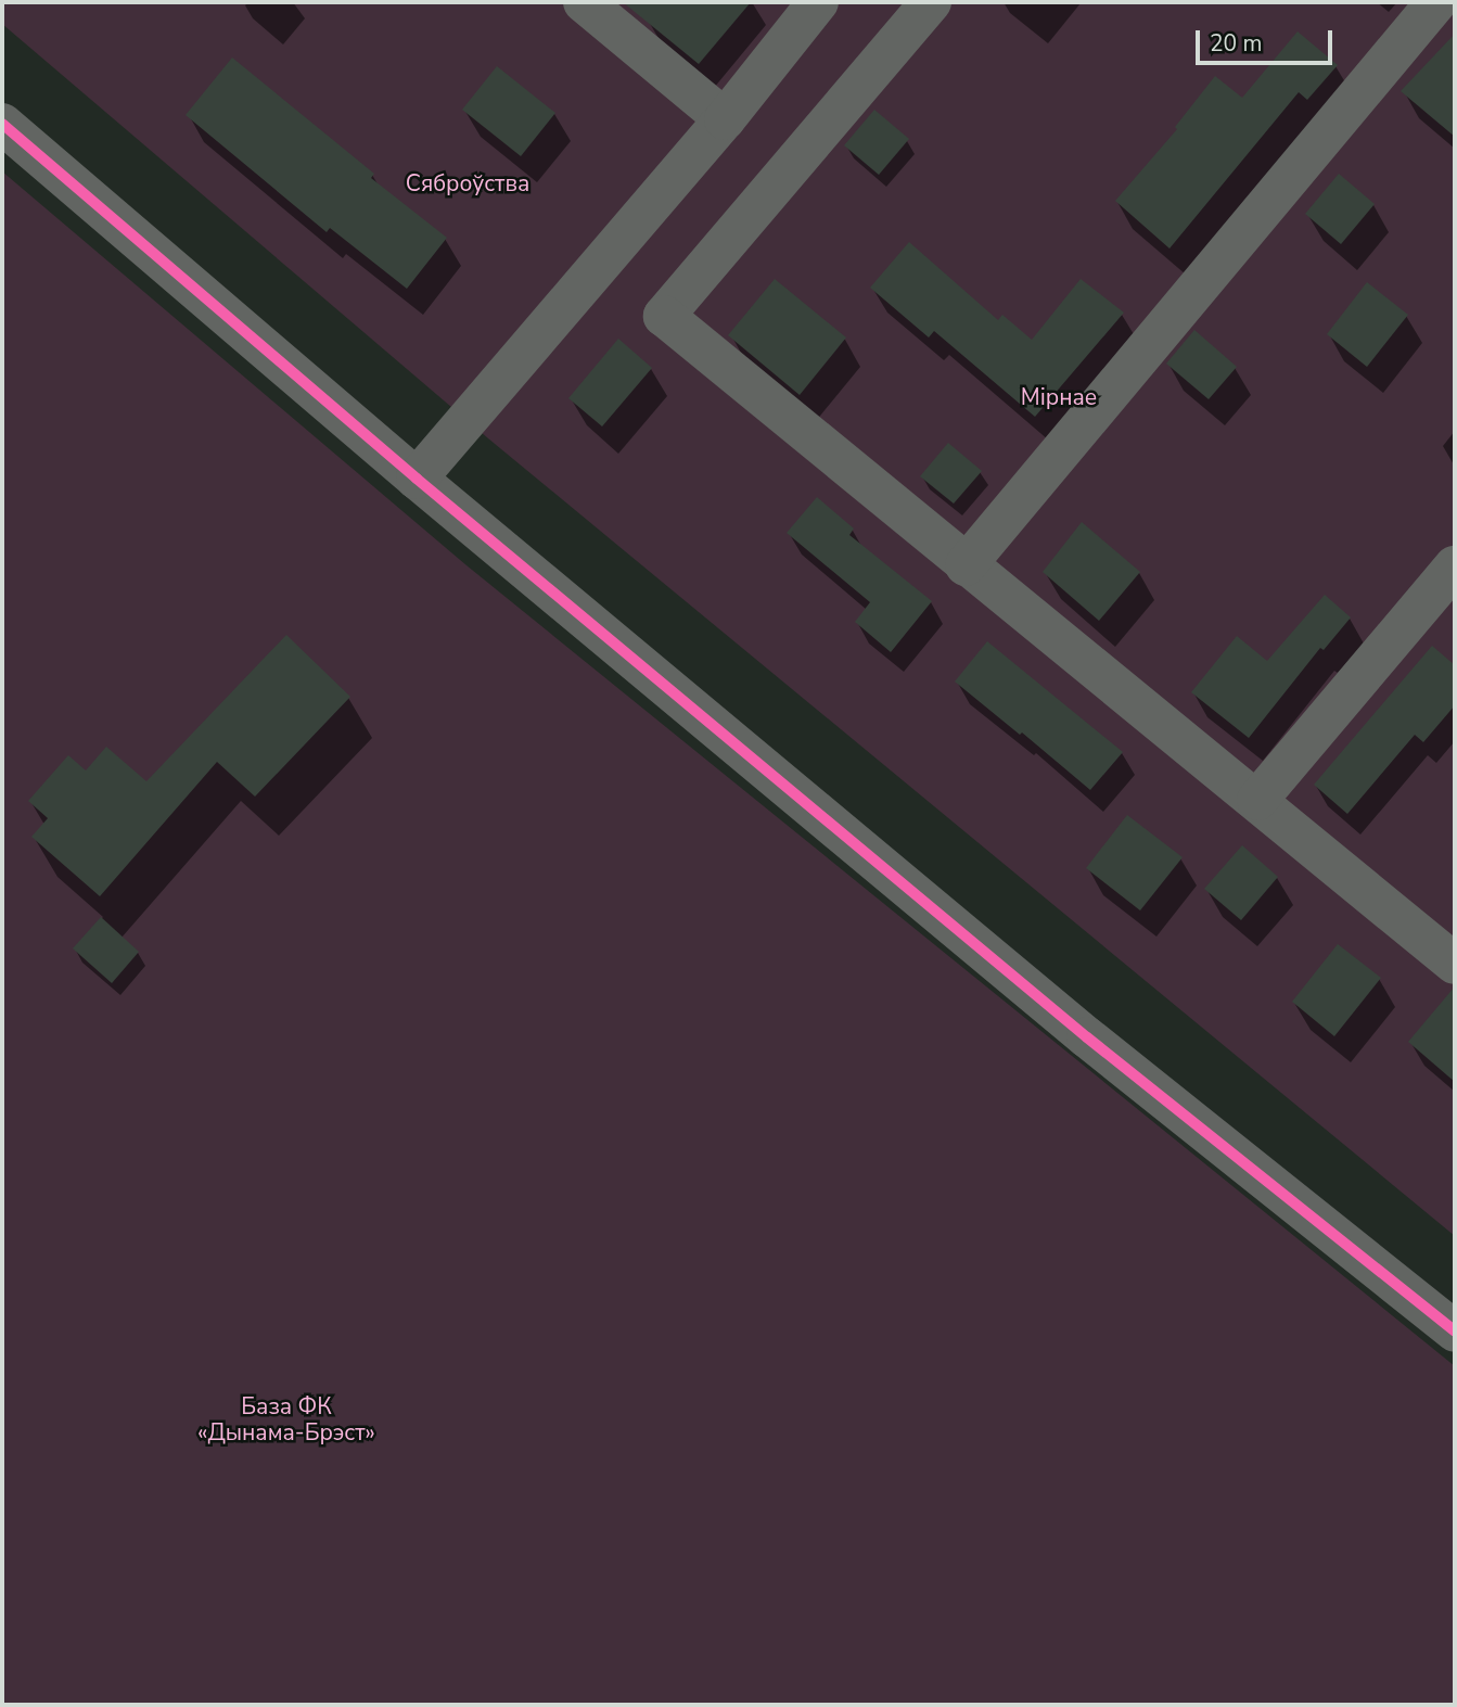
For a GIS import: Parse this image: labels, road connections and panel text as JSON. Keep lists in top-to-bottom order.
{
  "parks": ["Сяброўства", "Мірнае", "База ФК «Дынама-Брэст»"],
  "scale_bar": "20 m"
}
